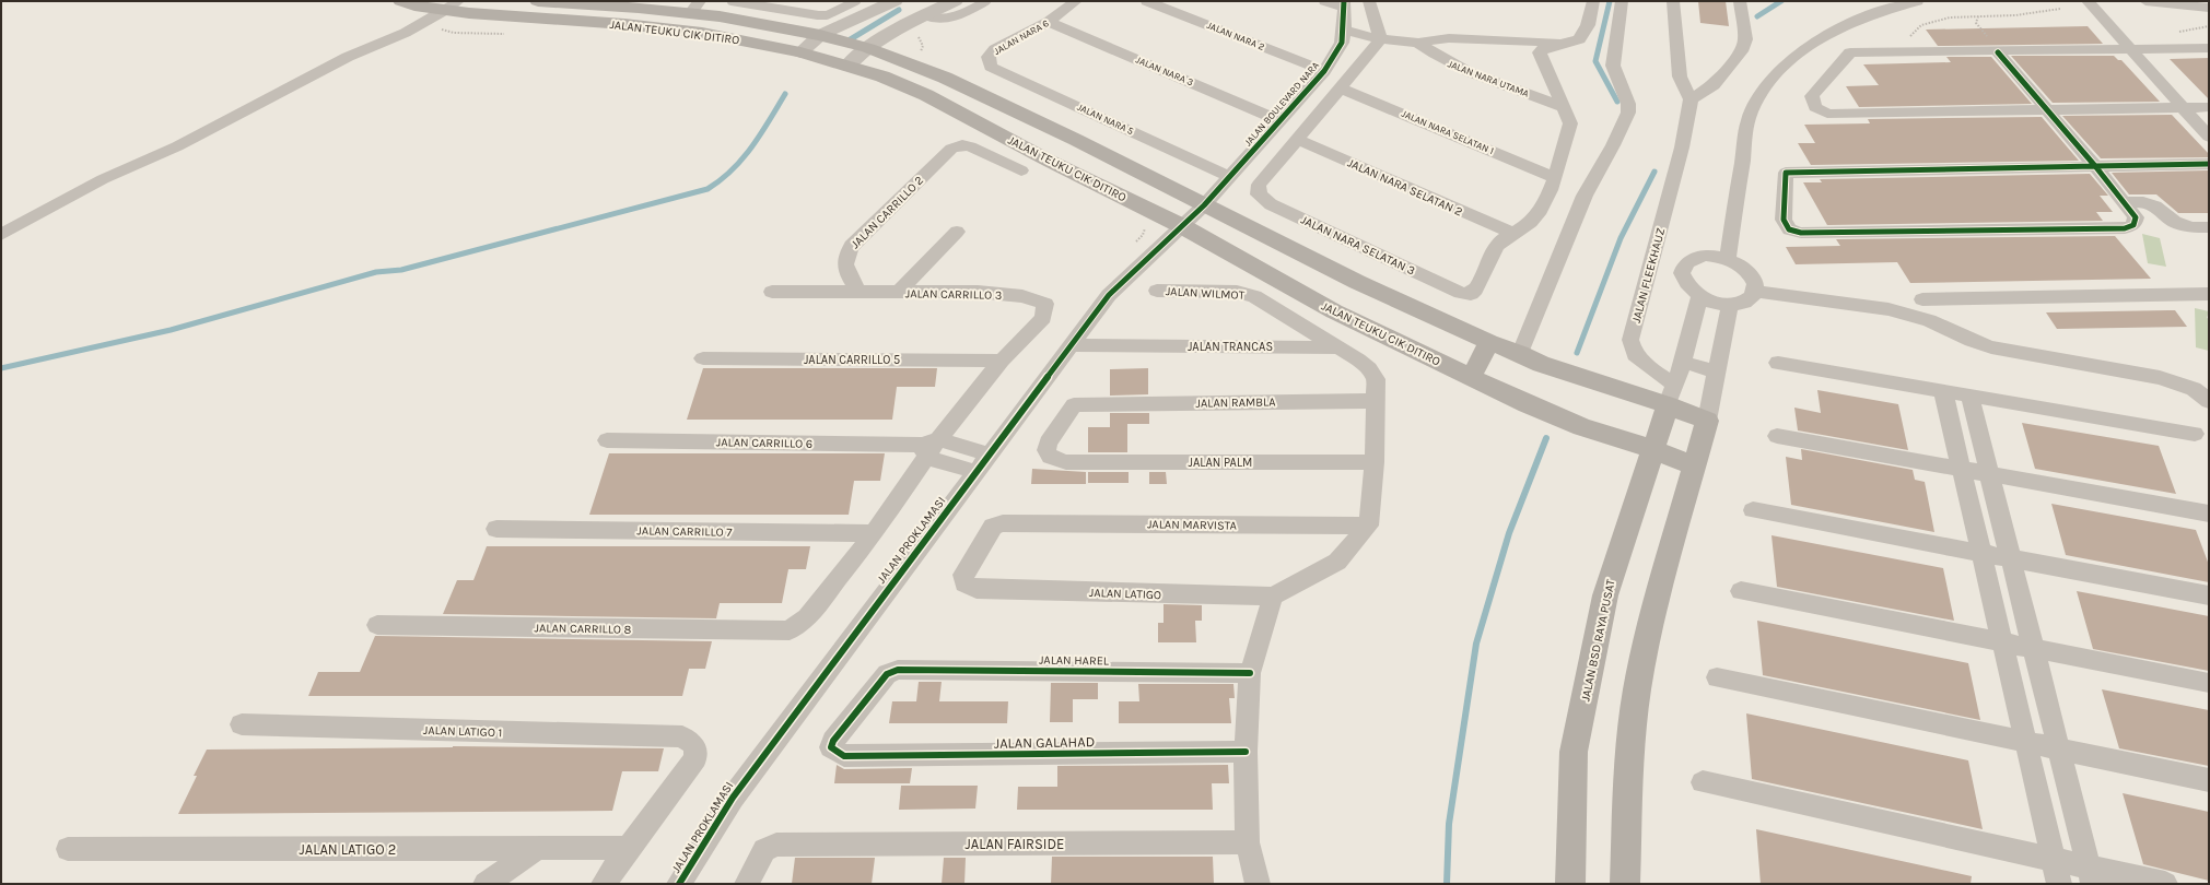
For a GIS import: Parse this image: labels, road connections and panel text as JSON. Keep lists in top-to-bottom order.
{
  "streets": {
    "main road": ["JALAN TEUKU CIK DITIRO", "JALAN BSD RAYA PUSAT"],
    "street": [
      "JALAN NARA 2",
      "JALAN NARA 6",
      "JALAN NARA 3",
      "JALAN NARA UTAMA",
      "JALAN BOULEVARD NARA",
      "JALAN NARA 5",
      "JALAN NARA SELATAN 1",
      "JALAN NARA SELATAN 2",
      "JALAN CARRILLO 2",
      "JALAN NARA SELATAN 3",
      "JALAN FLEEKHAUZ",
      "JALAN WILMOT",
      "JALAN CARRILLO 3",
      "JALAN TRANCAS",
      "JALAN CARRILLO 5",
      "JALAN RAMBLA",
      "JALAN CARRILLO 6",
      "JALAN PALM",
      "JALAN MARVISTA",
      "JALAN CARRILLO 7",
      "JALAN PROKLAMASI",
      "JALAN LATIGO",
      "JALAN CARRILLO 8",
      "JALAN HAREL",
      "JALAN LATIGO 1",
      "JALAN GALAHAD",
      "JALAN FAIRSIDE",
      "JALAN LATIGO 2"
    ]
  },
  "crossings": [
    ["JALAN TEUKU CIK DITIRO", "JALAN BOULEVARD NARA"],
    ["JALAN TEUKU CIK DITIRO", "JALAN FLEEKHAUZ"],
    ["JALAN TEUKU CIK DITIRO", "JALAN PROKLAMASI"],
    ["JALAN TEUKU CIK DITIRO", "JALAN BSD RAYA PUSAT"],
    ["JALAN NARA 2", "JALAN BOULEVARD NARA"],
    ["JALAN NARA 6", "JALAN NARA 3"],
    ["JALAN NARA 6", "JALAN NARA 5"],
    ["JALAN NARA 3", "JALAN BOULEVARD NARA"],
    ["JALAN NARA UTAMA", "JALAN BOULEVARD NARA"],
    ["JALAN BOULEVARD NARA", "JALAN NARA 5"],
    ["JALAN BOULEVARD NARA", "JALAN PROKLAMASI"],
    ["JALAN NARA SELATAN 2", "JALAN NARA SELATAN 3"],
    ["JALAN CARRILLO 2", "JALAN CARRILLO 3"],
    ["JALAN FLEEKHAUZ", "JALAN BSD RAYA PUSAT"],
    ["JALAN WILMOT", "JALAN TRANCAS"],
    ["JALAN CARRILLO 3", "JALAN CARRILLO 5"],
    ["JALAN TRANCAS", "JALAN PROKLAMASI"],
    ["JALAN RAMBLA", "JALAN PALM"],
    ["JALAN MARVISTA", "JALAN LATIGO"],
    ["JALAN CARRILLO 7", "JALAN CARRILLO 8"],
    ["JALAN HAREL", "JALAN GALAHAD"],
    ["JALAN LATIGO 1", "JALAN LATIGO 2"]
  ]
}
